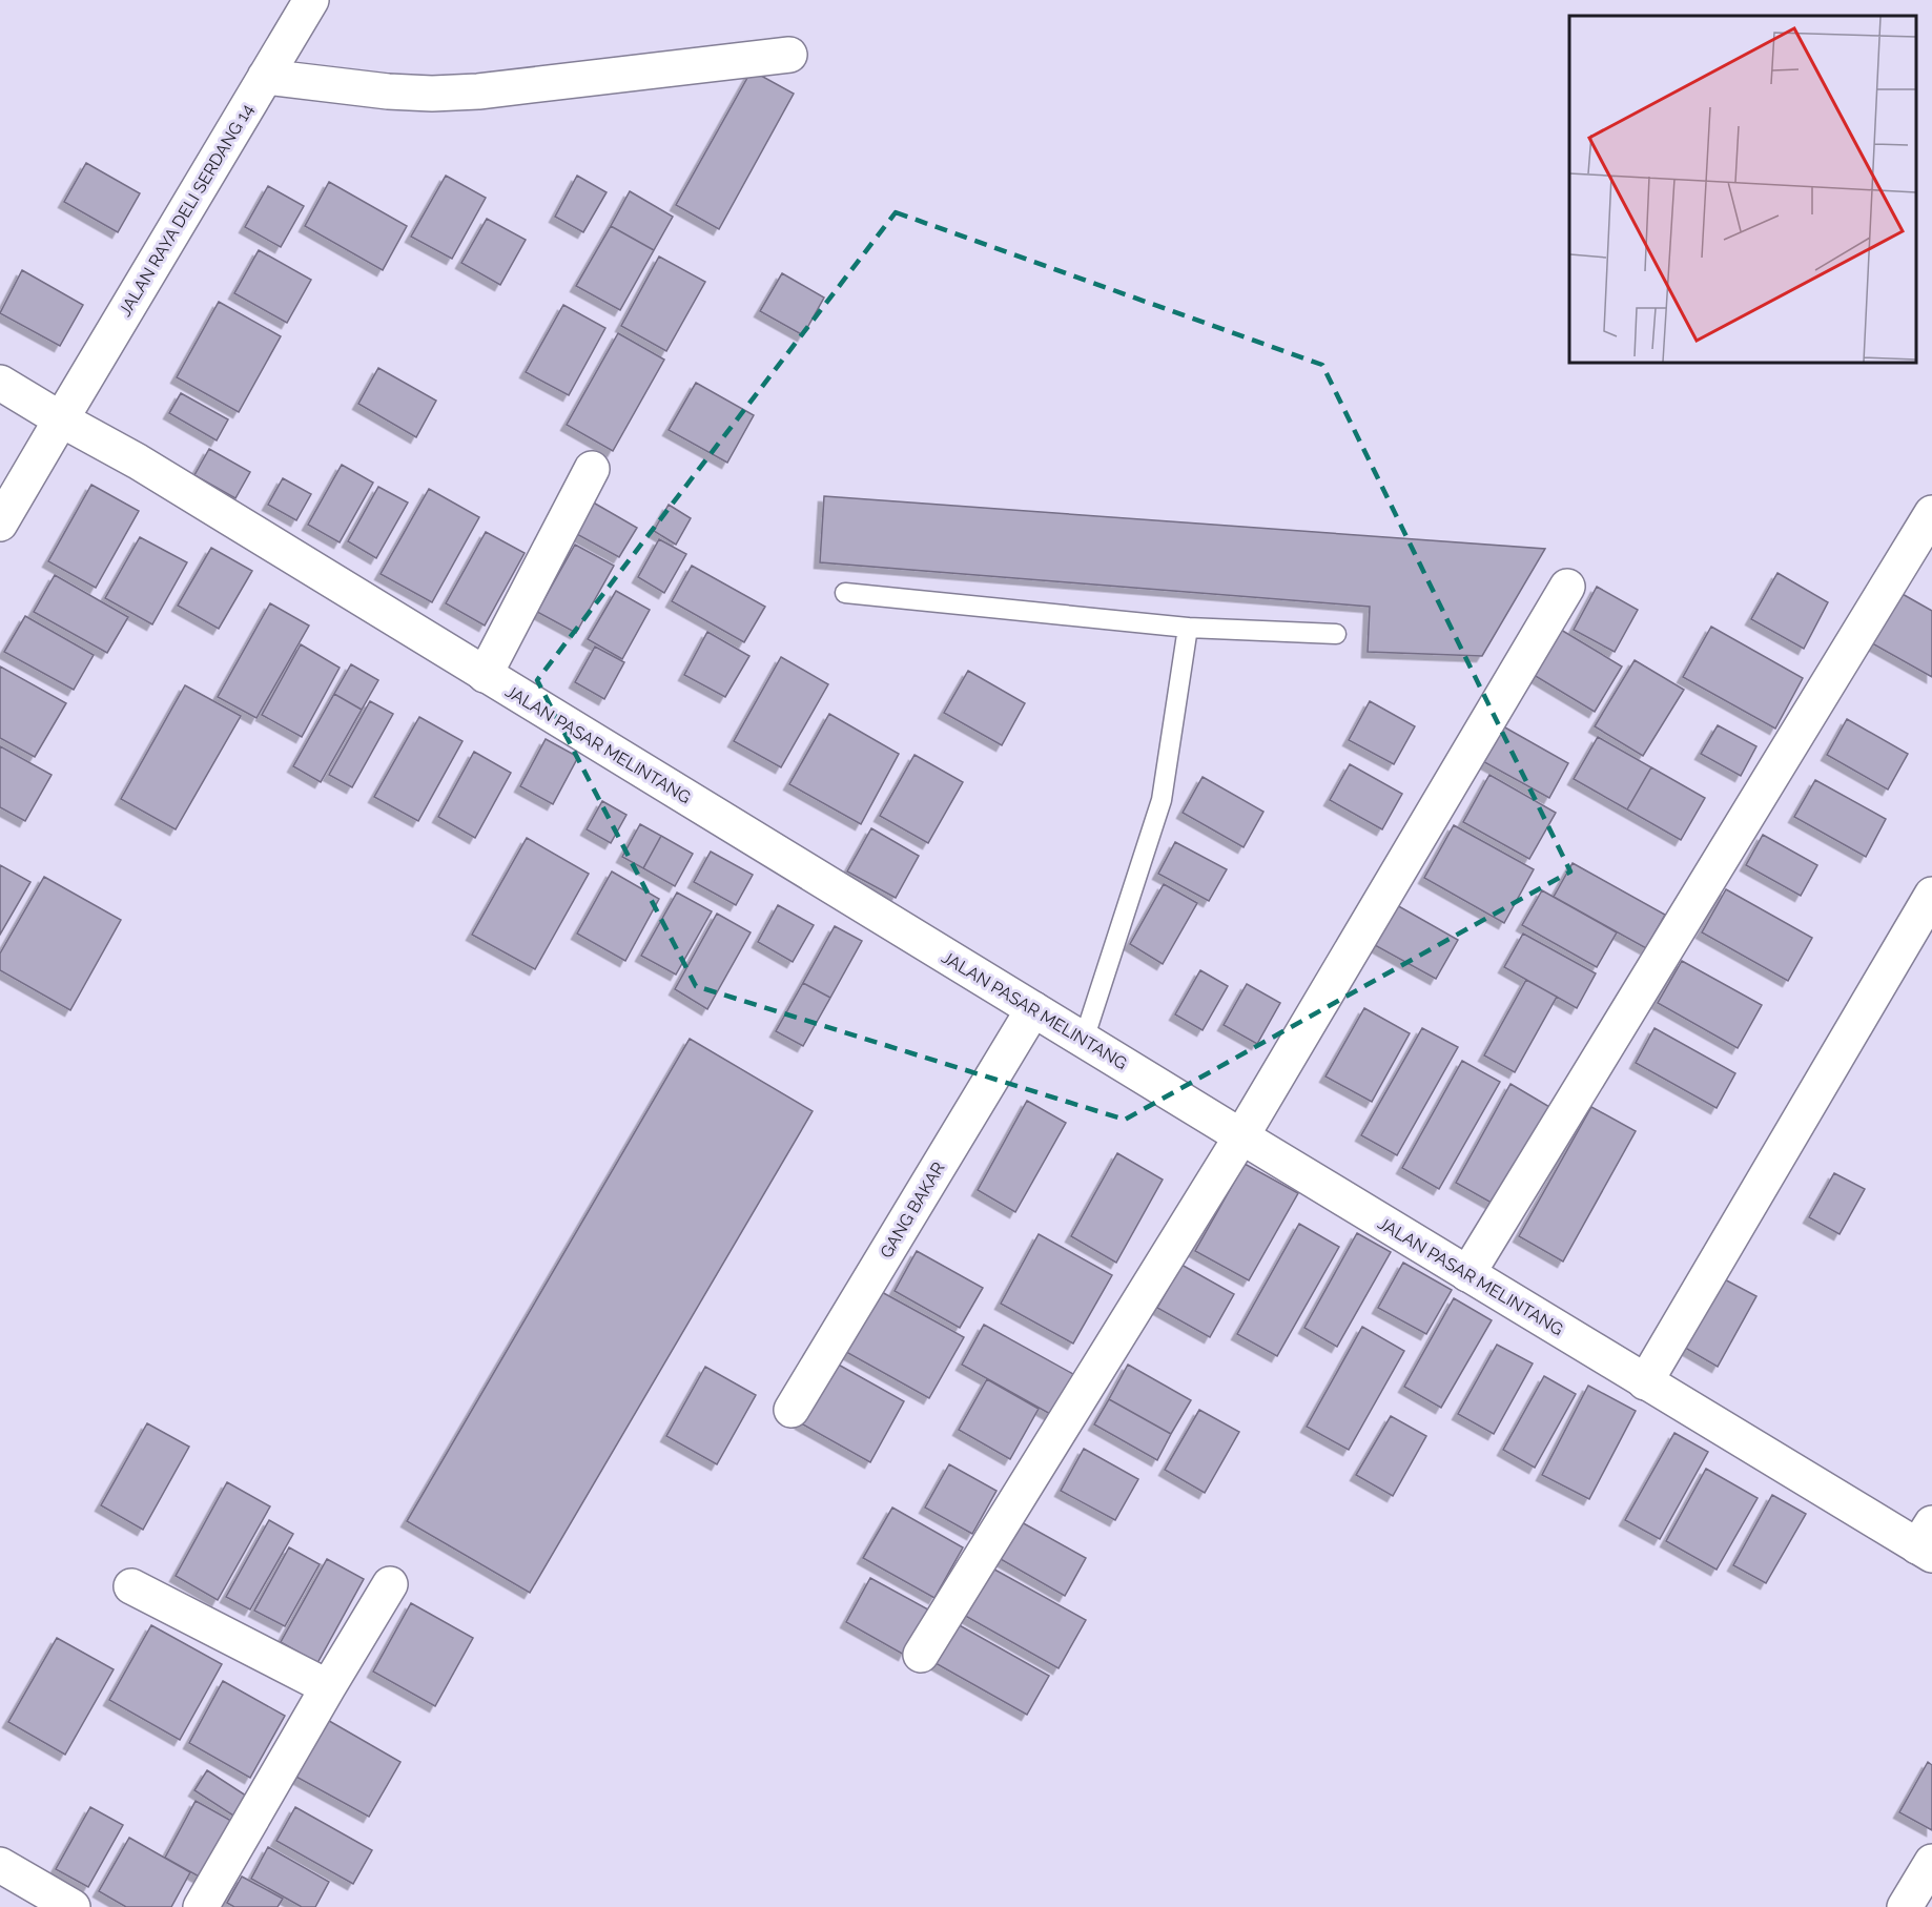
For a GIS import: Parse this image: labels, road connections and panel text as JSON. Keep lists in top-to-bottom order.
{
  "streets": {
    "street": ["JALAN RAYA DELI SERDANG 14", "JALAN PASAR MELINTANG", "GANG BAKAR"]
  },
  "crossings": [
    ["JALAN RAYA DELI SERDANG 14", "JALAN PASAR MELINTANG"],
    ["JALAN PASAR MELINTANG", "GANG BAKAR"]
  ]
}
